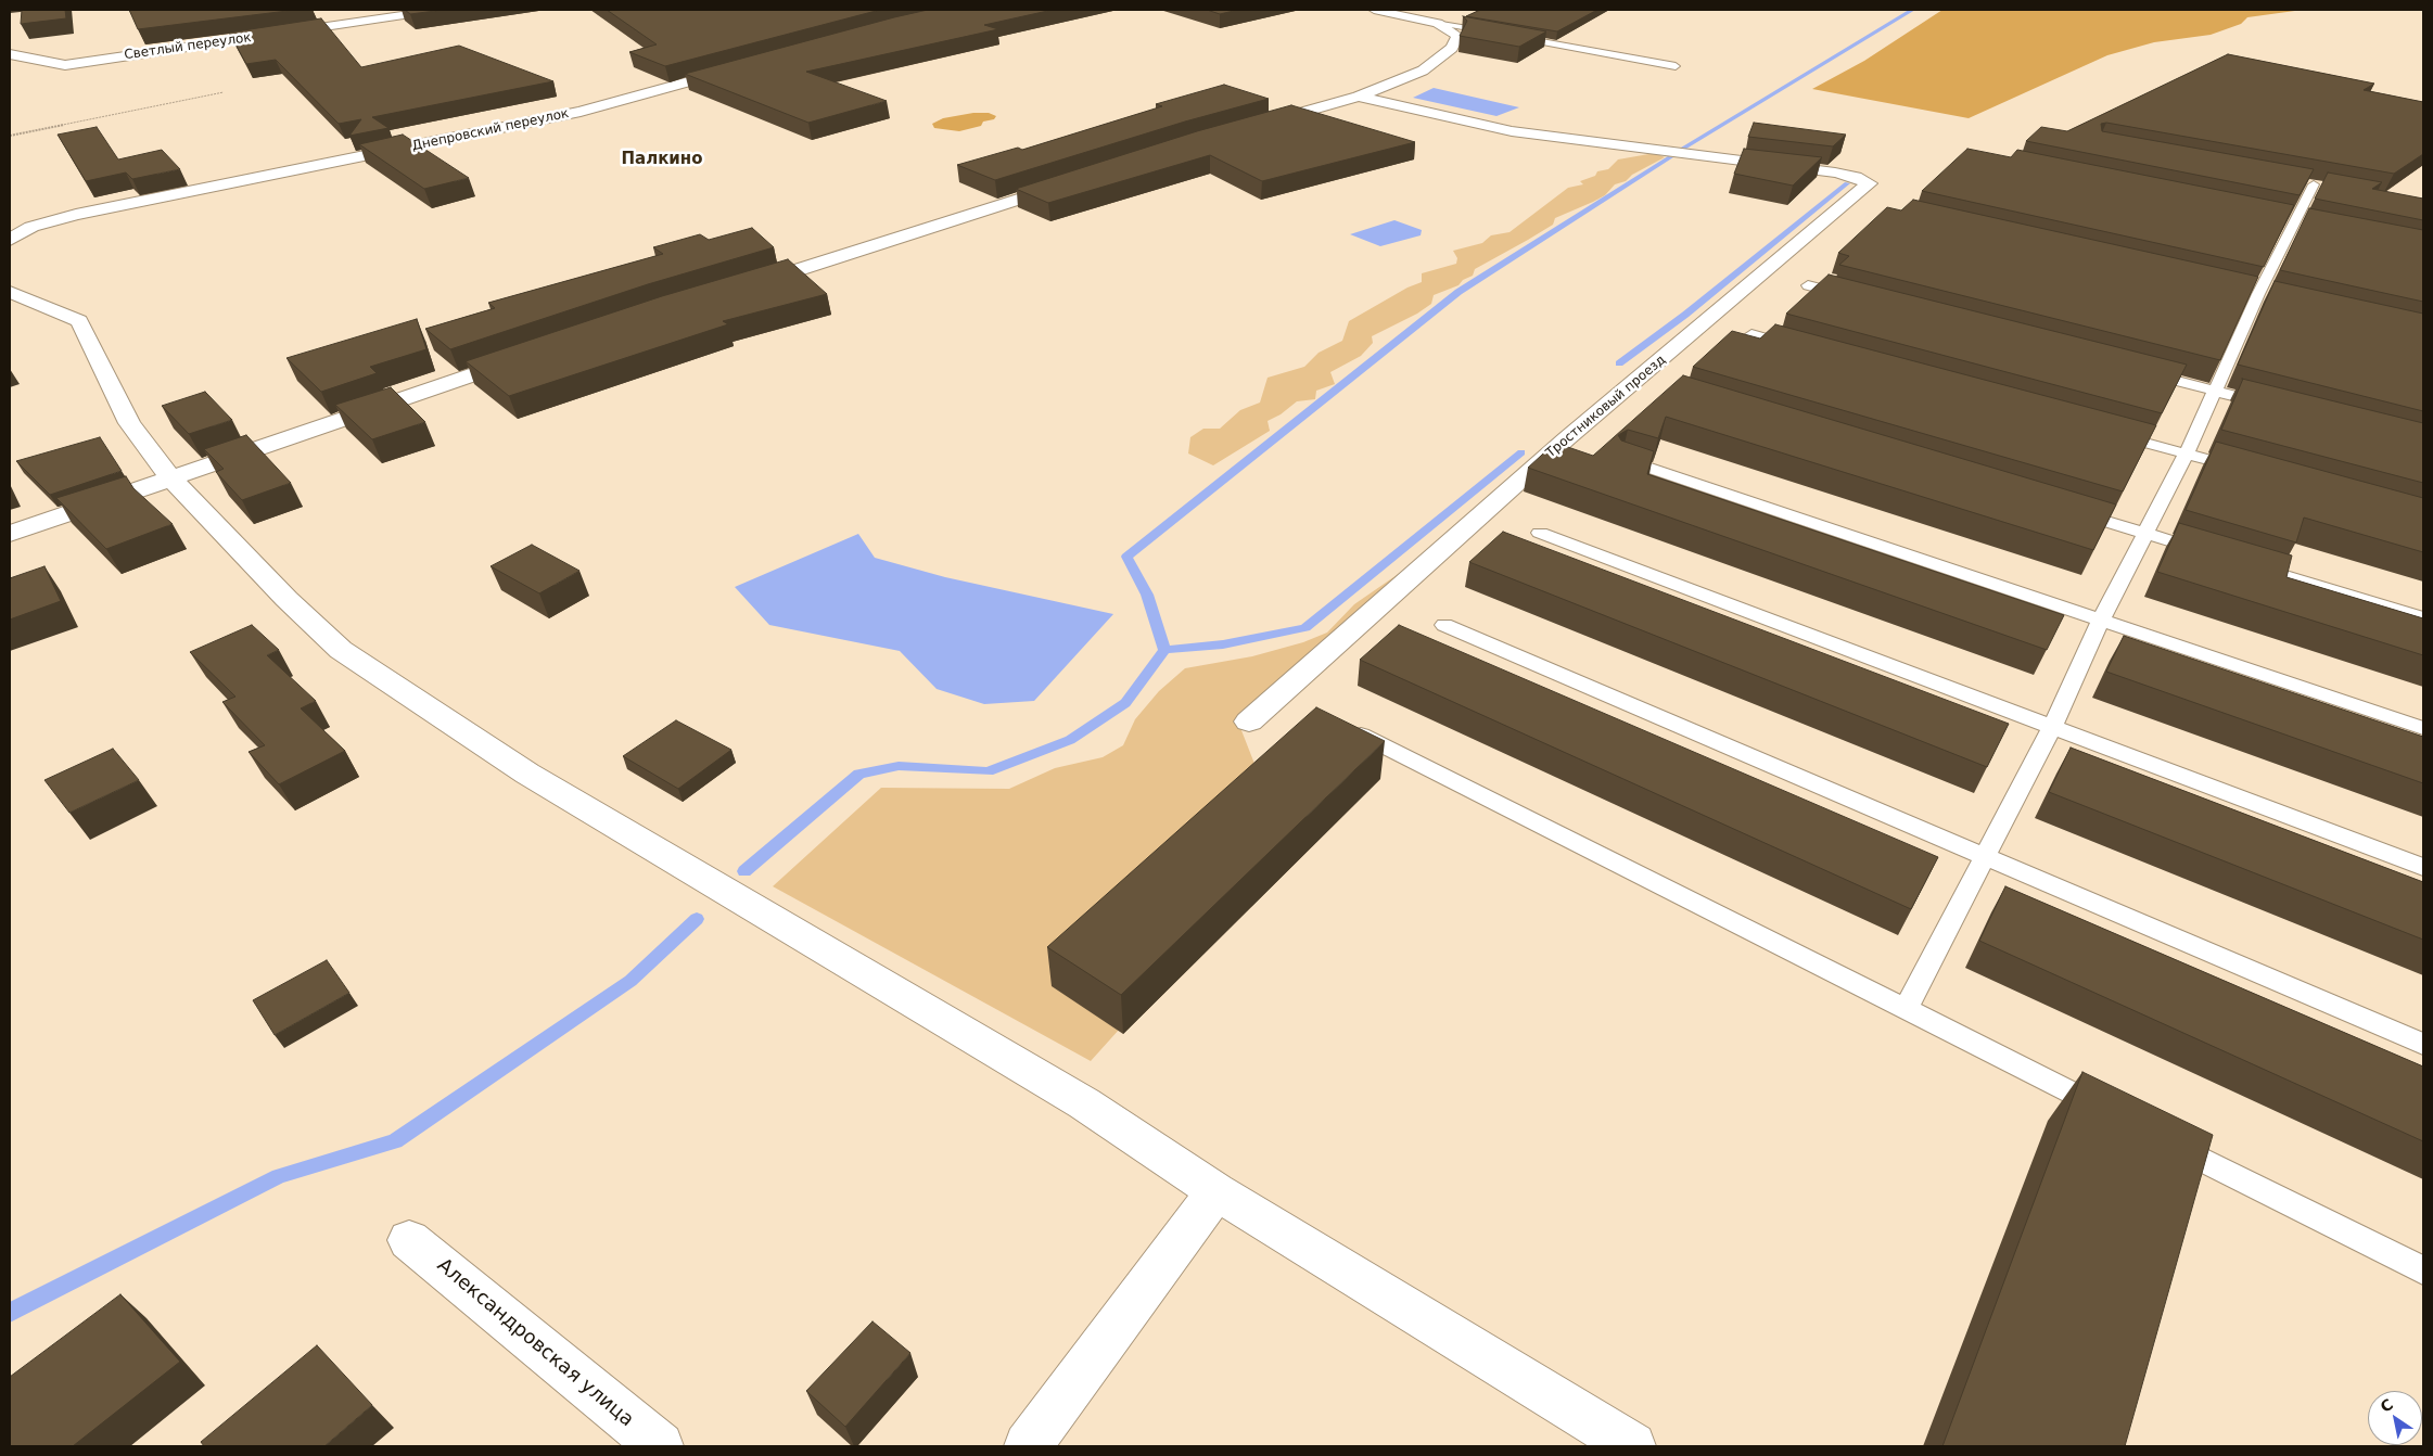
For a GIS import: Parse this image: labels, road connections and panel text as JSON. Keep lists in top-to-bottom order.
{
  "streets": {
    "street": [
      "Светлый переулок",
      "Днепровский переулок",
      "Тростниковый проезд",
      "Александровская улица"
    ]
  },
  "districts": ["Палкино"],
  "north": "top left"
}
